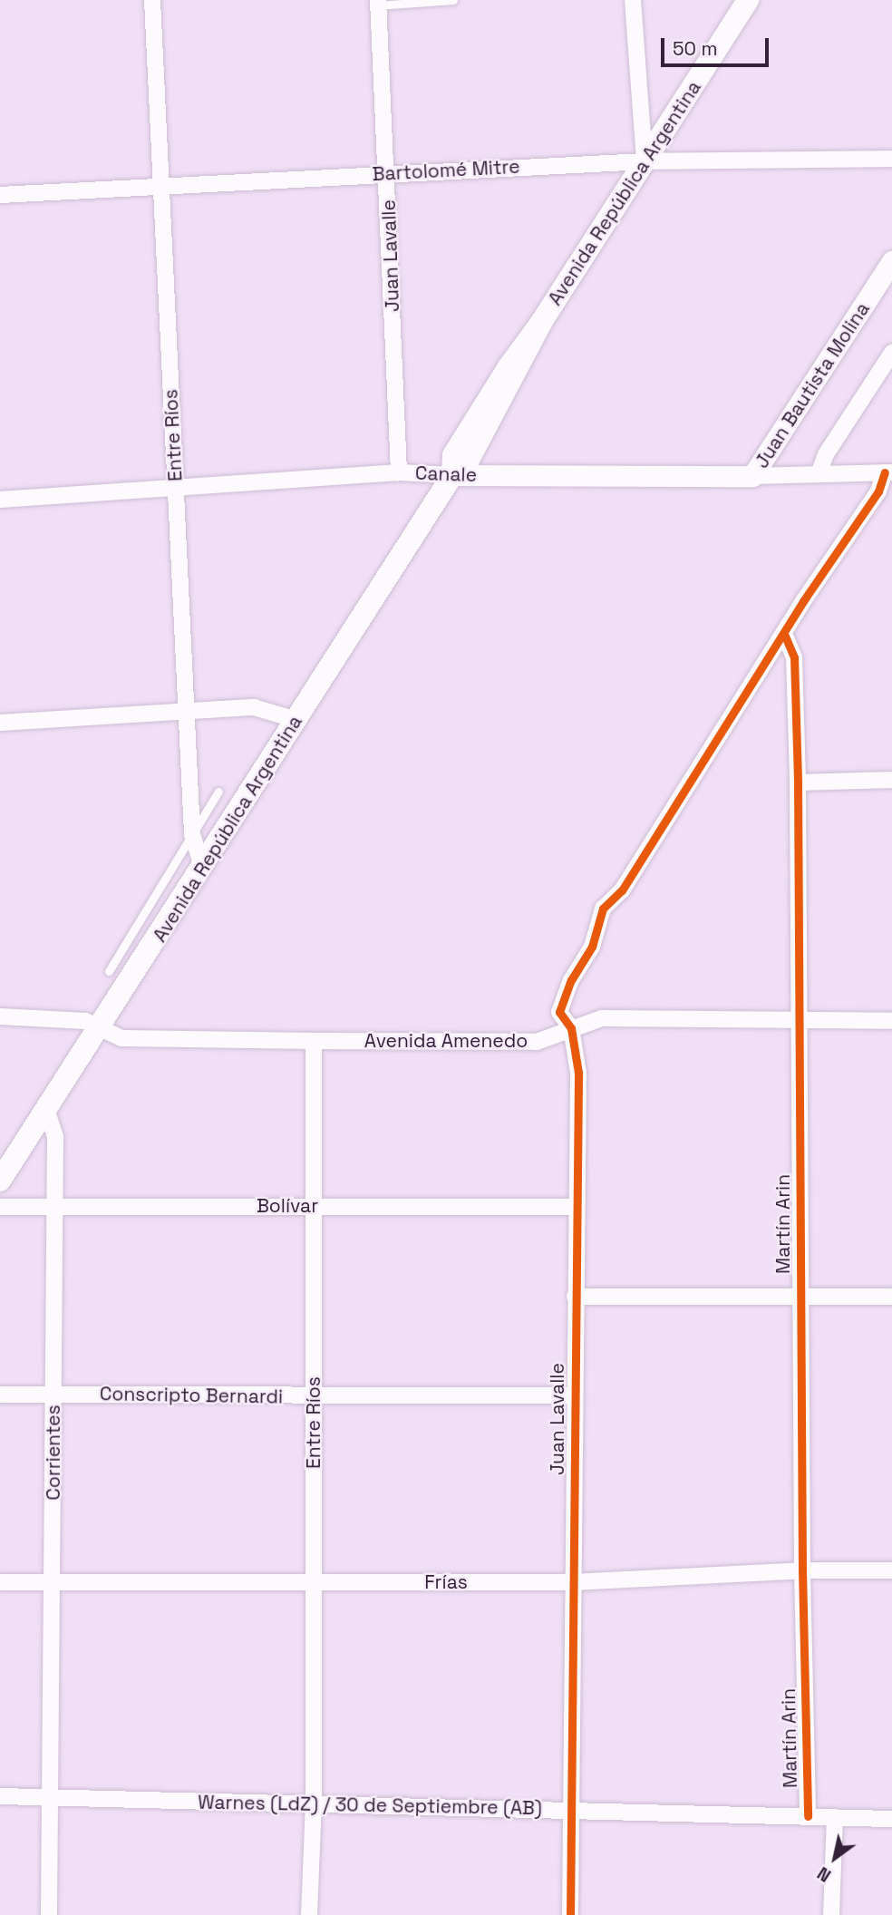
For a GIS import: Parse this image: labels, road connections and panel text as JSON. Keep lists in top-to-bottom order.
{
  "streets": {
    "main road": ["Avenida República Argentina"],
    "street": [
      "Bartolomé Mitre",
      "Juan Lavalle",
      "Juan Bautista Molina",
      "Entre Ríos",
      "Canale",
      "Avenida Amenedo",
      "Bolívar",
      "Martín Arin",
      "Conscripto Bernardi",
      "Corrientes",
      "Frías",
      "Warnes (LdZ) / 30 de Septiembre (AB)"
    ]
  },
  "crossings": [
    ["Bartolomé Mitre", "Avenida República Argentina"],
    ["Bartolomé Mitre", "Juan Lavalle"],
    ["Bartolomé Mitre", "Entre Ríos"],
    ["Avenida República Argentina", "Entre Ríos"],
    ["Avenida República Argentina", "Canale"],
    ["Avenida República Argentina", "Avenida Amenedo"],
    ["Avenida República Argentina", "Corrientes"],
    ["Juan Lavalle", "Canale"],
    ["Juan Lavalle", "Avenida Amenedo"],
    ["Juan Lavalle", "Bolívar"],
    ["Juan Lavalle", "Martín Arin"],
    ["Juan Lavalle", "Conscripto Bernardi"],
    ["Juan Lavalle", "Frías"],
    ["Juan Lavalle", "Warnes (LdZ) / 30 de Septiembre (AB)"],
    ["Juan Bautista Molina", "Canale"],
    ["Entre Ríos", "Canale"],
    ["Entre Ríos", "Avenida Amenedo"],
    ["Entre Ríos", "Bolívar"],
    ["Entre Ríos", "Conscripto Bernardi"],
    ["Entre Ríos", "Frías"],
    ["Entre Ríos", "Warnes (LdZ) / 30 de Septiembre (AB)"],
    ["Avenida Amenedo", "Martín Arin"],
    ["Bolívar", "Corrientes"],
    ["Martín Arin", "Frías"],
    ["Martín Arin", "Warnes (LdZ) / 30 de Septiembre (AB)"],
    ["Conscripto Bernardi", "Corrientes"],
    ["Corrientes", "Frías"],
    ["Corrientes", "Warnes (LdZ) / 30 de Septiembre (AB)"]
  ],
  "scale_bar": "50 m",
  "north": "bottom left"
}
